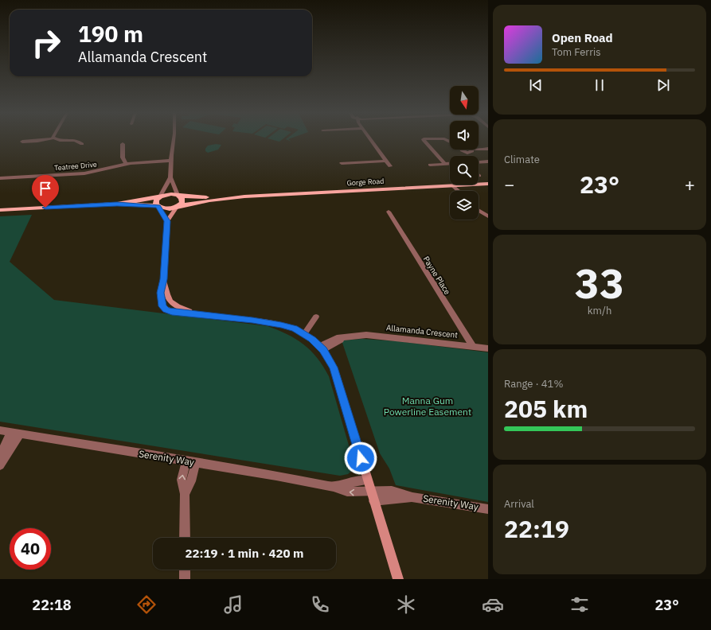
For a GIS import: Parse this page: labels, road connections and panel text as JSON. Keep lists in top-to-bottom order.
{
  "streets": {
    "main road": ["Gorge Road"],
    "street": [
      "Teatree Drive",
      "Payne Place",
      "Allamanda Crescent",
      "Serenity Way"
    ]
  },
  "crossings": [
    ["Payne Place", "Allamanda Crescent"]
  ],
  "parks": ["Manna Gum Powerline Easement"],
  "north": "bottom",
  "page": {
    "turn": ["190 m", "Allamanda Crescent"],
    "song": ["Open Road", "Tom Ferris"],
    "tile": [
      "Climate",
      ["33", "km/h"],
      ["Range · 41%", "205 km"],
      ["Arrival", "22:19"]
    ],
    "heat": ["−", "23°", "+"],
    "limit": "40",
    "trip": "22:19 · 1 min · 420 m",
    "tabs": ["22:18", "23°"]
  }
}
